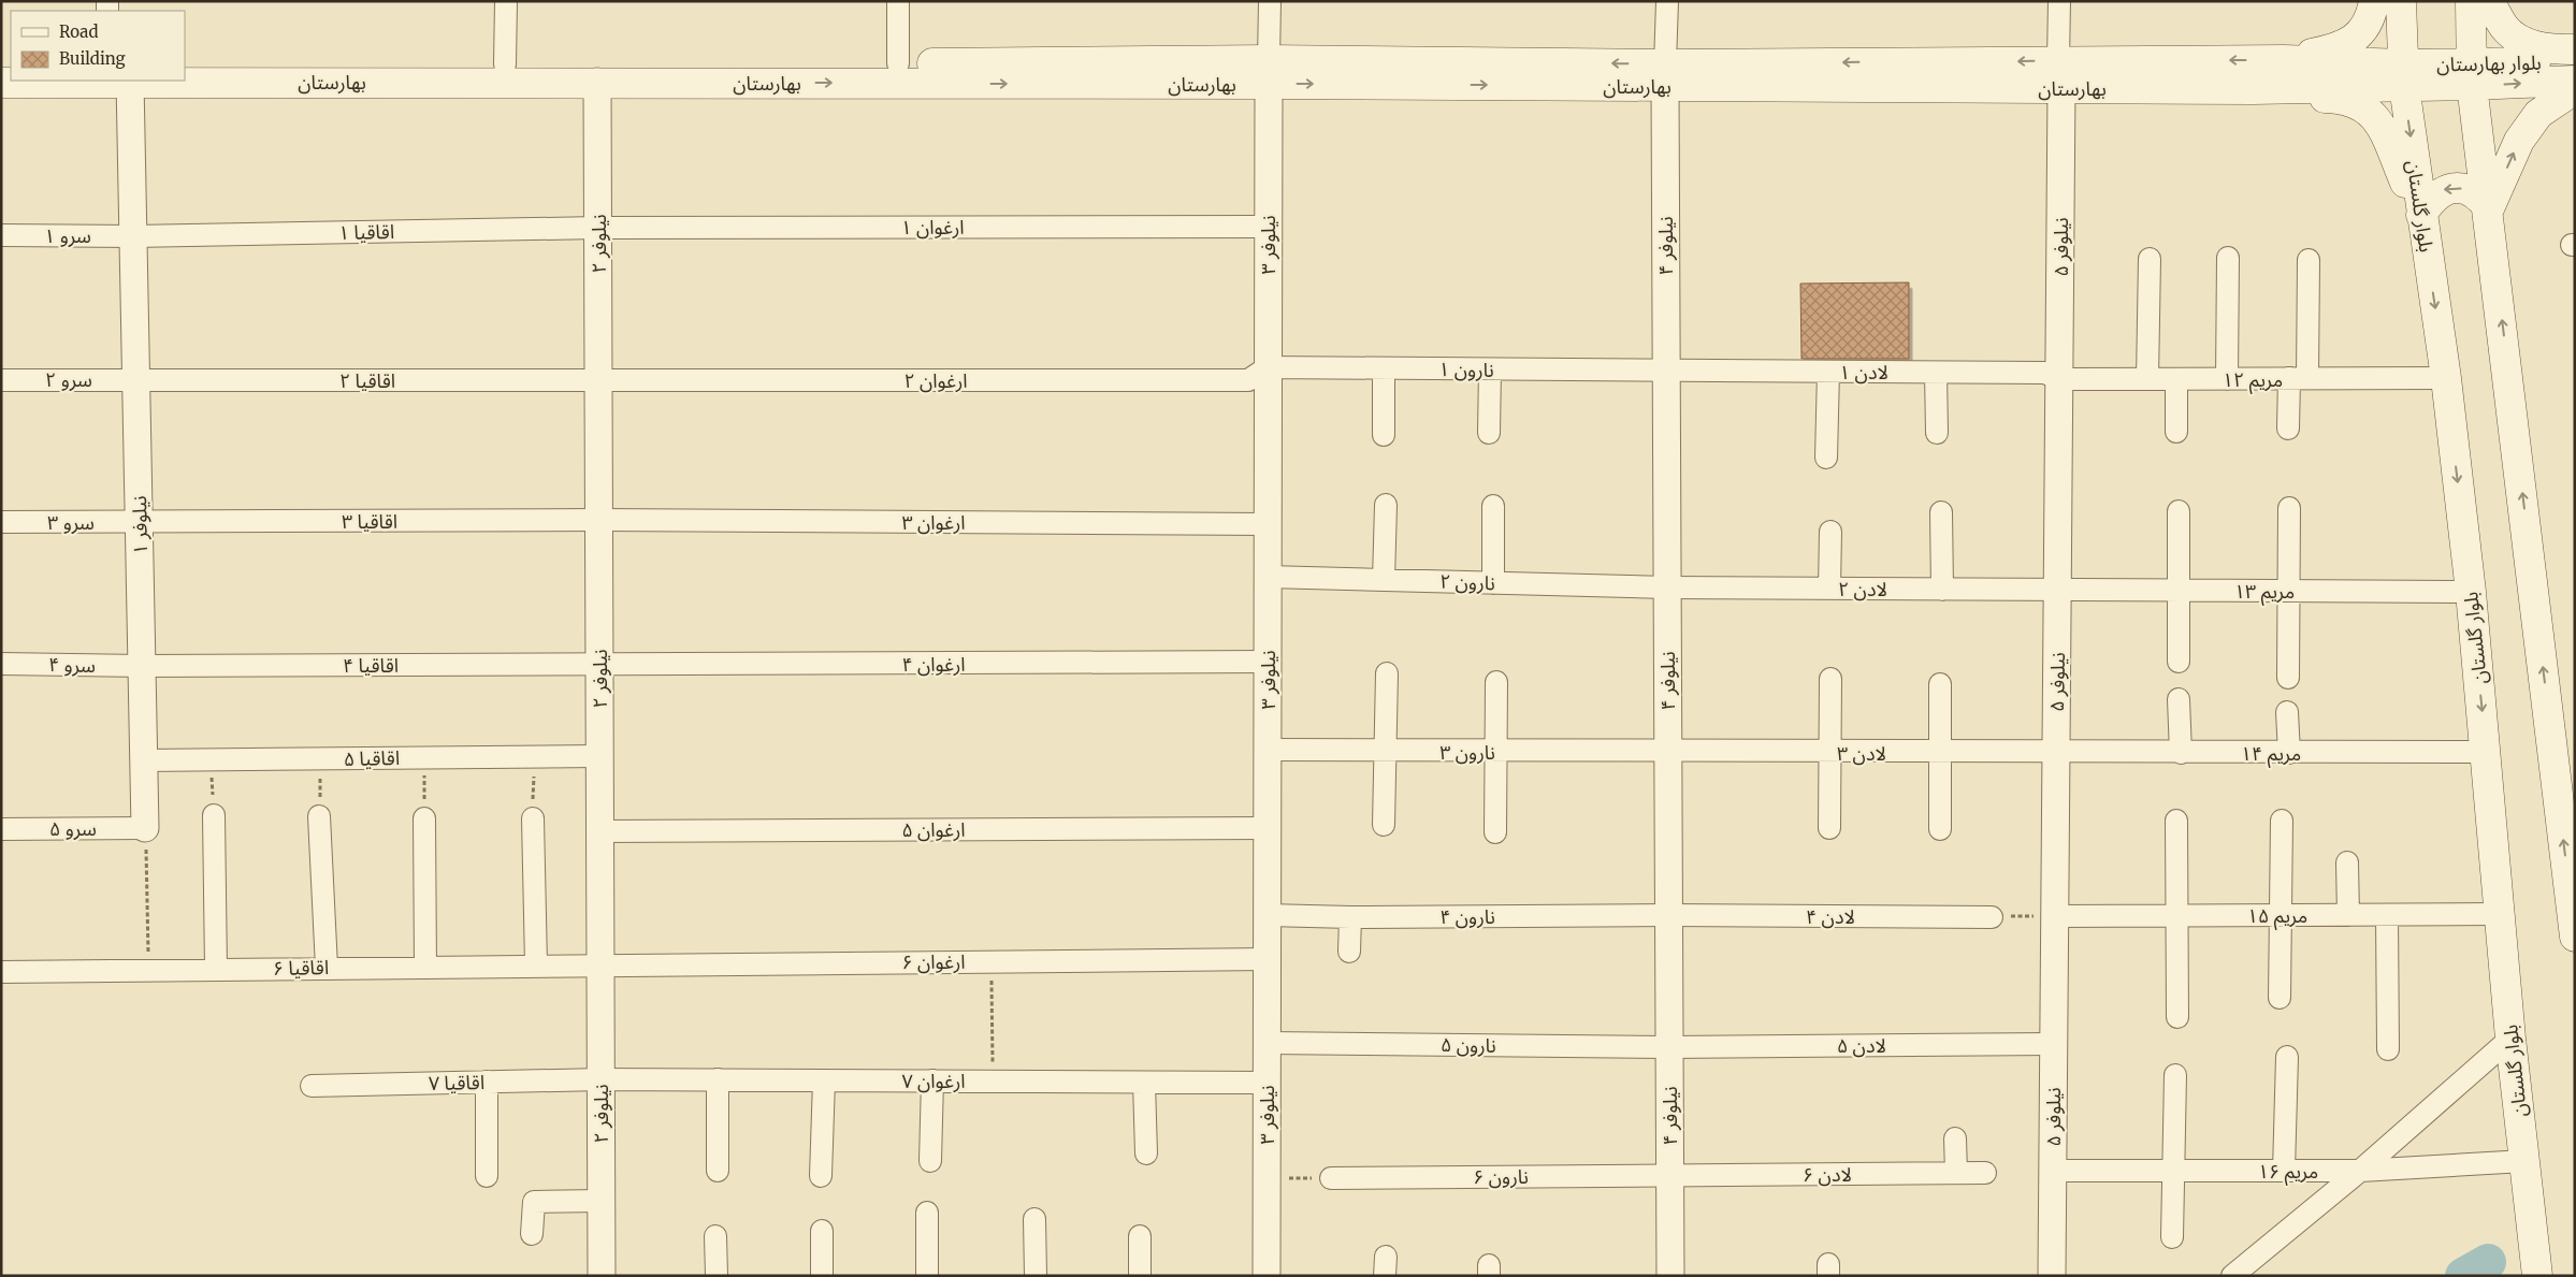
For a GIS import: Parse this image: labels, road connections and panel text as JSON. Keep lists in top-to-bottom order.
{
  "streets": {
    "main road": ["بلوار بهارستان", "بهارستان", "بلوار گلستان"],
    "street": [
      "ارغوان ۱",
      "اقاقیا ۱",
      "سرو ۱",
      "نیلوفر ۲",
      "نیلوفر ۳",
      "نیلوفر ۴",
      "نیلوفر ۵",
      "نارون ۱",
      "لادن ۱",
      "سرو ۲",
      "مریم ۱۲",
      "اقاقیا ۲",
      "ارغوان ۲",
      "اقاقیا ۳",
      "سرو ۳",
      "ارغوان ۳",
      "نیلوفر ۱",
      "نارون ۲",
      "لادن ۲",
      "مریم ۱۳",
      "ارغوان ۴",
      "سرو ۴",
      "اقاقیا ۴",
      "نارون ۳",
      "لادن ۳",
      "مریم ۱۴",
      "اقاقیا ۵",
      "سرو ۵",
      "ارغوان ۵",
      "مریم ۱۵",
      "نارون ۴",
      "لادن ۴",
      "ارغوان ۶",
      "اقاقیا ۶",
      "نارون ۵",
      "لادن ۵",
      "ارغوان ۷",
      "اقاقیا ۷",
      "مریم ۱۶",
      "لادن ۶",
      "نارون ۶"
    ]
  },
  "crossings": [
    ["بلوار بهارستان", "بهارستان"],
    ["بلوار بهارستان", "بلوار گلستان"],
    ["بهارستان", "بلوار گلستان"],
    ["بهارستان", "نیلوفر ۲"],
    ["بهارستان", "نیلوفر ۳"],
    ["بهارستان", "نیلوفر ۴"],
    ["بهارستان", "نیلوفر ۵"],
    ["بهارستان", "نیلوفر ۱"],
    ["بلوار گلستان", "مریم ۱۲"],
    ["بلوار گلستان", "مریم ۱۳"],
    ["بلوار گلستان", "مریم ۱۴"],
    ["بلوار گلستان", "مریم ۱۵"],
    ["بلوار گلستان", "مریم ۱۶"],
    ["ارغوان ۱", "اقاقیا ۱"],
    ["ارغوان ۱", "نیلوفر ۲"],
    ["ارغوان ۱", "نیلوفر ۳"],
    ["اقاقیا ۱", "سرو ۱"],
    ["اقاقیا ۱", "نیلوفر ۲"],
    ["اقاقیا ۱", "نیلوفر ۱"],
    ["سرو ۱", "نیلوفر ۱"],
    ["نیلوفر ۲", "اقاقیا ۲"],
    ["نیلوفر ۲", "ارغوان ۲"],
    ["نیلوفر ۲", "اقاقیا ۳"],
    ["نیلوفر ۲", "ارغوان ۳"],
    ["نیلوفر ۲", "ارغوان ۴"],
    ["نیلوفر ۲", "اقاقیا ۴"],
    ["نیلوفر ۲", "اقاقیا ۵"],
    ["نیلوفر ۲", "ارغوان ۵"],
    ["نیلوفر ۲", "ارغوان ۶"],
    ["نیلوفر ۲", "اقاقیا ۶"],
    ["نیلوفر ۲", "ارغوان ۷"],
    ["نیلوفر ۲", "اقاقیا ۷"],
    ["نیلوفر ۳", "نارون ۱"],
    ["نیلوفر ۳", "ارغوان ۲"],
    ["نیلوفر ۳", "ارغوان ۳"],
    ["نیلوفر ۳", "نارون ۲"],
    ["نیلوفر ۳", "ارغوان ۴"],
    ["نیلوفر ۳", "نارون ۳"],
    ["نیلوفر ۳", "ارغوان ۵"],
    ["نیلوفر ۳", "نارون ۴"],
    ["نیلوفر ۳", "ارغوان ۶"],
    ["نیلوفر ۳", "نارون ۵"],
    ["نیلوفر ۳", "ارغوان ۷"],
    ["نیلوفر ۴", "نارون ۱"],
    ["نیلوفر ۴", "لادن ۱"],
    ["نیلوفر ۴", "نارون ۲"],
    ["نیلوفر ۴", "لادن ۲"],
    ["نیلوفر ۴", "نارون ۳"],
    ["نیلوفر ۴", "لادن ۳"],
    ["نیلوفر ۴", "نارون ۴"],
    ["نیلوفر ۴", "لادن ۴"],
    ["نیلوفر ۴", "نارون ۵"],
    ["نیلوفر ۴", "لادن ۵"],
    ["نیلوفر ۴", "لادن ۶"],
    ["نیلوفر ۴", "نارون ۶"],
    ["نیلوفر ۵", "لادن ۱"],
    ["نیلوفر ۵", "مریم ۱۲"],
    ["نیلوفر ۵", "لادن ۲"],
    ["نیلوفر ۵", "مریم ۱۳"],
    ["نیلوفر ۵", "لادن ۳"],
    ["نیلوفر ۵", "مریم ۱۴"],
    ["نیلوفر ۵", "مریم ۱۵"],
    ["نیلوفر ۵", "لادن ۵"],
    ["نیلوفر ۵", "مریم ۱۶"],
    ["نارون ۱", "لادن ۱"],
    ["نارون ۱", "ارغوان ۲"],
    ["لادن ۱", "مریم ۱۲"],
    ["سرو ۲", "اقاقیا ۲"],
    ["سرو ۲", "نیلوفر ۱"],
    ["اقاقیا ۲", "ارغوان ۲"],
    ["اقاقیا ۲", "نیلوفر ۱"],
    ["اقاقیا ۳", "سرو ۳"],
    ["اقاقیا ۳", "ارغوان ۳"],
    ["اقاقیا ۳", "نیلوفر ۱"],
    ["سرو ۳", "نیلوفر ۱"],
    ["نیلوفر ۱", "سرو ۴"],
    ["نیلوفر ۱", "اقاقیا ۴"],
    ["نیلوفر ۱", "اقاقیا ۵"],
    ["نیلوفر ۱", "سرو ۵"],
    ["نارون ۲", "لادن ۲"],
    ["لادن ۲", "مریم ۱۳"],
    ["ارغوان ۴", "اقاقیا ۴"],
    ["سرو ۴", "اقاقیا ۴"],
    ["نارون ۳", "لادن ۳"],
    ["لادن ۳", "مریم ۱۴"],
    ["نارون ۴", "لادن ۴"],
    ["ارغوان ۶", "اقاقیا ۶"],
    ["نارون ۵", "لادن ۵"],
    ["ارغوان ۷", "اقاقیا ۷"],
    ["لادن ۶", "نارون ۶"]
  ],
  "legend": ["Road", "Building"]
}
